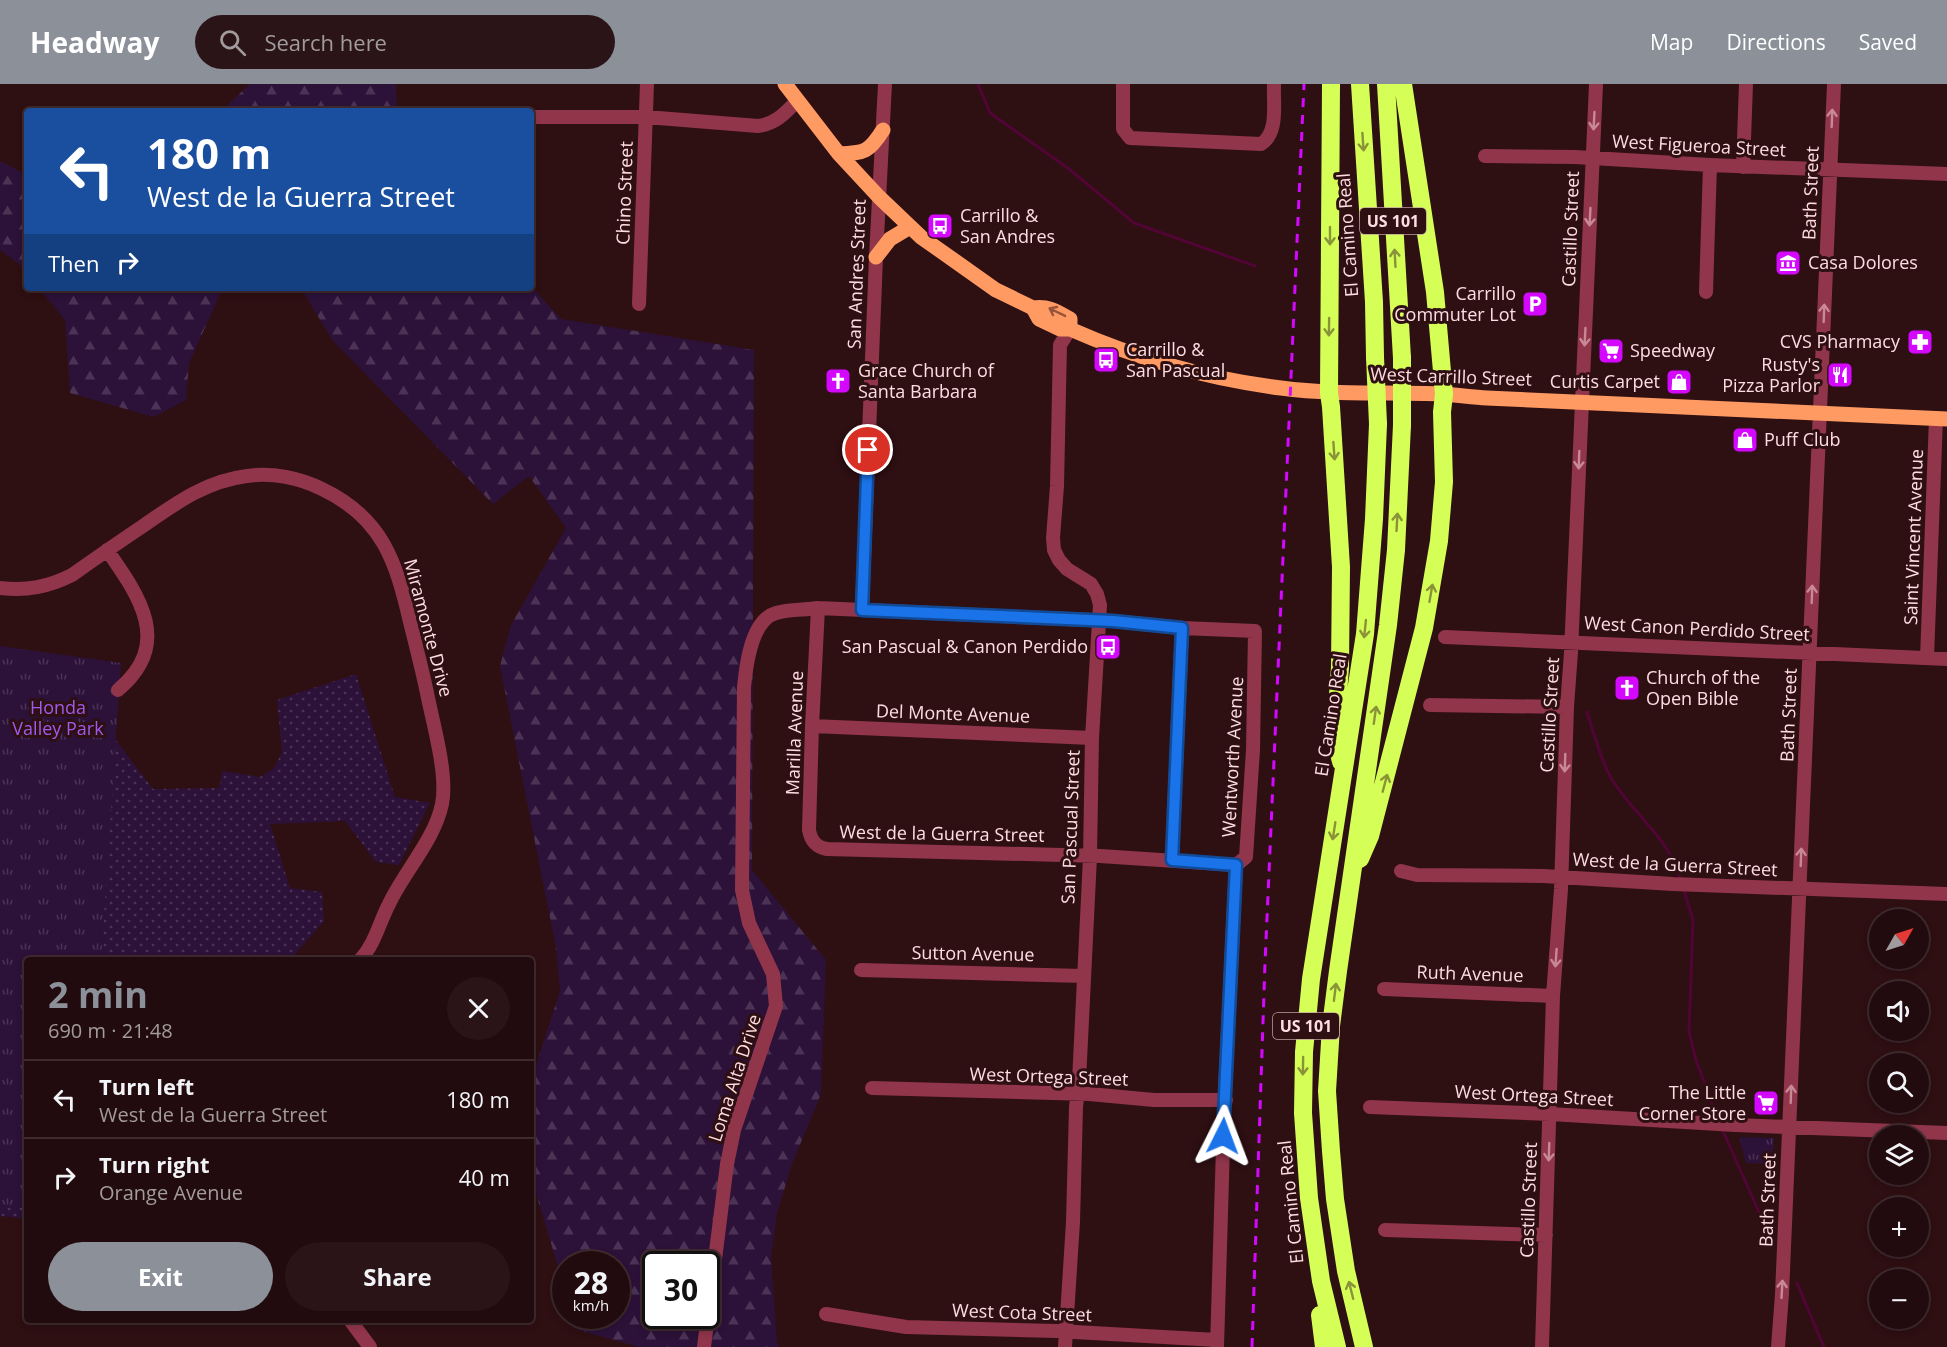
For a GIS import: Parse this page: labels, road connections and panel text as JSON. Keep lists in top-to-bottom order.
{
  "streets": {
    "highway": ["US 101", "El Camino Real"],
    "main road": ["West Carrillo Street"],
    "street": [
      "West Figueroa Street",
      "Chino Street",
      "Bath Street",
      "Castillo Street",
      "San Andres Street",
      "Saint Vincent Avenue",
      "Miramonte Drive",
      "West Canon Perdido Street",
      "Del Monte Avenue",
      "Marilla Avenue",
      "Wentworth Avenue",
      "San Pascual Street",
      "West de la Guerra Street",
      "Sutton Avenue",
      "Ruth Avenue",
      "West Ortega Street",
      "Loma Alta Drive",
      "West Cota Street"
    ]
  },
  "crossings": [
    ["West Figueroa Street", "Bath Street"],
    ["West Figueroa Street", "Castillo Street"],
    ["Bath Street", "West Carrillo Street"],
    ["Bath Street", "West Canon Perdido Street"],
    ["Bath Street", "West de la Guerra Street"],
    ["Bath Street", "West Ortega Street"],
    ["Castillo Street", "West Carrillo Street"],
    ["Castillo Street", "West Canon Perdido Street"],
    ["Castillo Street", "West de la Guerra Street"],
    ["Castillo Street", "Ruth Avenue"],
    ["Castillo Street", "West Ortega Street"],
    ["San Andres Street", "West Carrillo Street"],
    ["West Carrillo Street", "Saint Vincent Avenue"],
    ["West Carrillo Street", "San Pascual Street"],
    ["Saint Vincent Avenue", "West Canon Perdido Street"],
    ["Del Monte Avenue", "Marilla Avenue"],
    ["Del Monte Avenue", "San Pascual Street"],
    ["Marilla Avenue", "West de la Guerra Street"],
    ["Marilla Avenue", "Loma Alta Drive"],
    ["Wentworth Avenue", "West de la Guerra Street"],
    ["Wentworth Avenue", "West Ortega Street"],
    ["Wentworth Avenue", "West Cota Street"],
    ["San Pascual Street", "West de la Guerra Street"],
    ["San Pascual Street", "Sutton Avenue"],
    ["San Pascual Street", "West Ortega Street"],
    ["San Pascual Street", "West Cota Street"]
  ],
  "one_way": ["Bath Street", "Castillo Street"],
  "parks": ["Honda Valley Park"],
  "places": {
    "bus stop": ["Carrillo & San Andres", "Carrillo & San Pascual", "San Pascual & Canon Perdido"],
    "museum": ["Casa Dolores"],
    "parking": ["Carrillo Commuter Lot"],
    "pharmacy": ["CVS Pharmacy"],
    "supermarket": ["Speedway", "The Little Corner Store"],
    "restaurant": ["Rusty's Pizza Parlor"],
    "church": ["Grace Church of Santa Barbara", "Church of the Open Bible"],
    "shop": ["Curtis Carpet", "Puff Club"]
  },
  "north": "top right",
  "page": {
    "header": "Headway",
    "search": "Search here",
    "nav": ["Map", "Directions", "Saved"],
    "turn": ["180 m", "West de la Guerra Street"],
    "then": "Then",
    "map_buttons": ["+", "−"],
    "heading": ["2 min", "690 m · 21:48"],
    "list": [
      {
        "name": "Turn left",
        "note": "West de la Guerra Street",
        "value": "180 m"
      },
      {
        "name": "Turn right",
        "note": "Orange Avenue",
        "value": "40 m"
      }
    ],
    "buttons": ["Exit", "Share"],
    "speed": "28 km/h",
    "limit": "30"
  }
}
